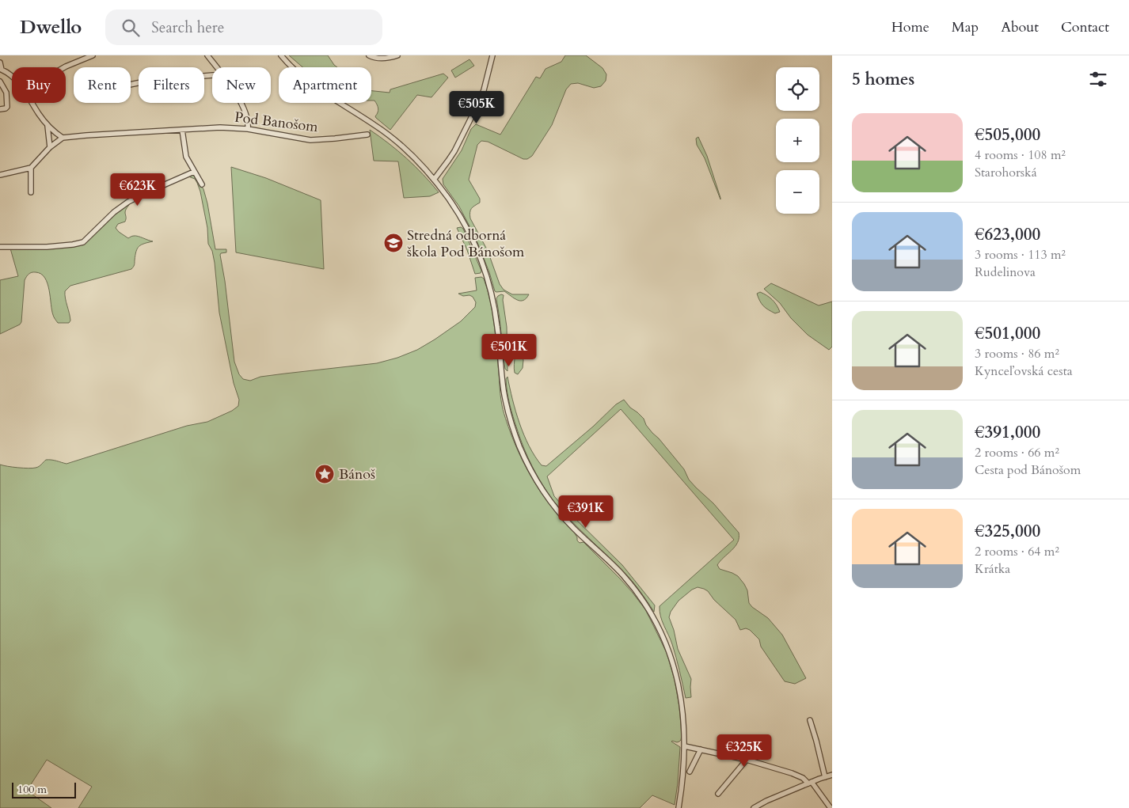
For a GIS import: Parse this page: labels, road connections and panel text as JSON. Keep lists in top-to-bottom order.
{
  "streets": {
    "street": ["Pod Banošom"]
  },
  "places": {
    "school or university": ["Stredná odborná škola Pod Bánošom"],
    "place": ["Bánoš"]
  },
  "scale_bar": "100 m",
  "page": {
    "header": "Dwello",
    "search": "Search here",
    "nav": [
      "Home",
      "Map",
      "About",
      "Contact"
    ],
    "heading": "5 homes",
    "map_buttons": ["+", "−"],
    "chip": [
      "Buy",
      "Rent",
      "Filters",
      "New",
      "Apartment"
    ],
    "price": [
      "€505K",
      "€623K",
      "€501K",
      "€391K",
      "€325K"
    ],
    "list": [
      {
        "name": "€505,000",
        "note": "4 rooms · 108 m² · Starohorská"
      },
      {
        "name": "€623,000",
        "note": "3 rooms · 113 m² · Rudelinova"
      },
      {
        "name": "€501,000",
        "note": "3 rooms · 86 m² · Kynceľovská cesta"
      },
      {
        "name": "€391,000",
        "note": "2 rooms · 66 m² · Cesta pod Bánošom"
      },
      {
        "name": "€325,000",
        "note": "2 rooms · 64 m² · Krátka"
      }
    ],
    "scale": "100 m"
  }
}
